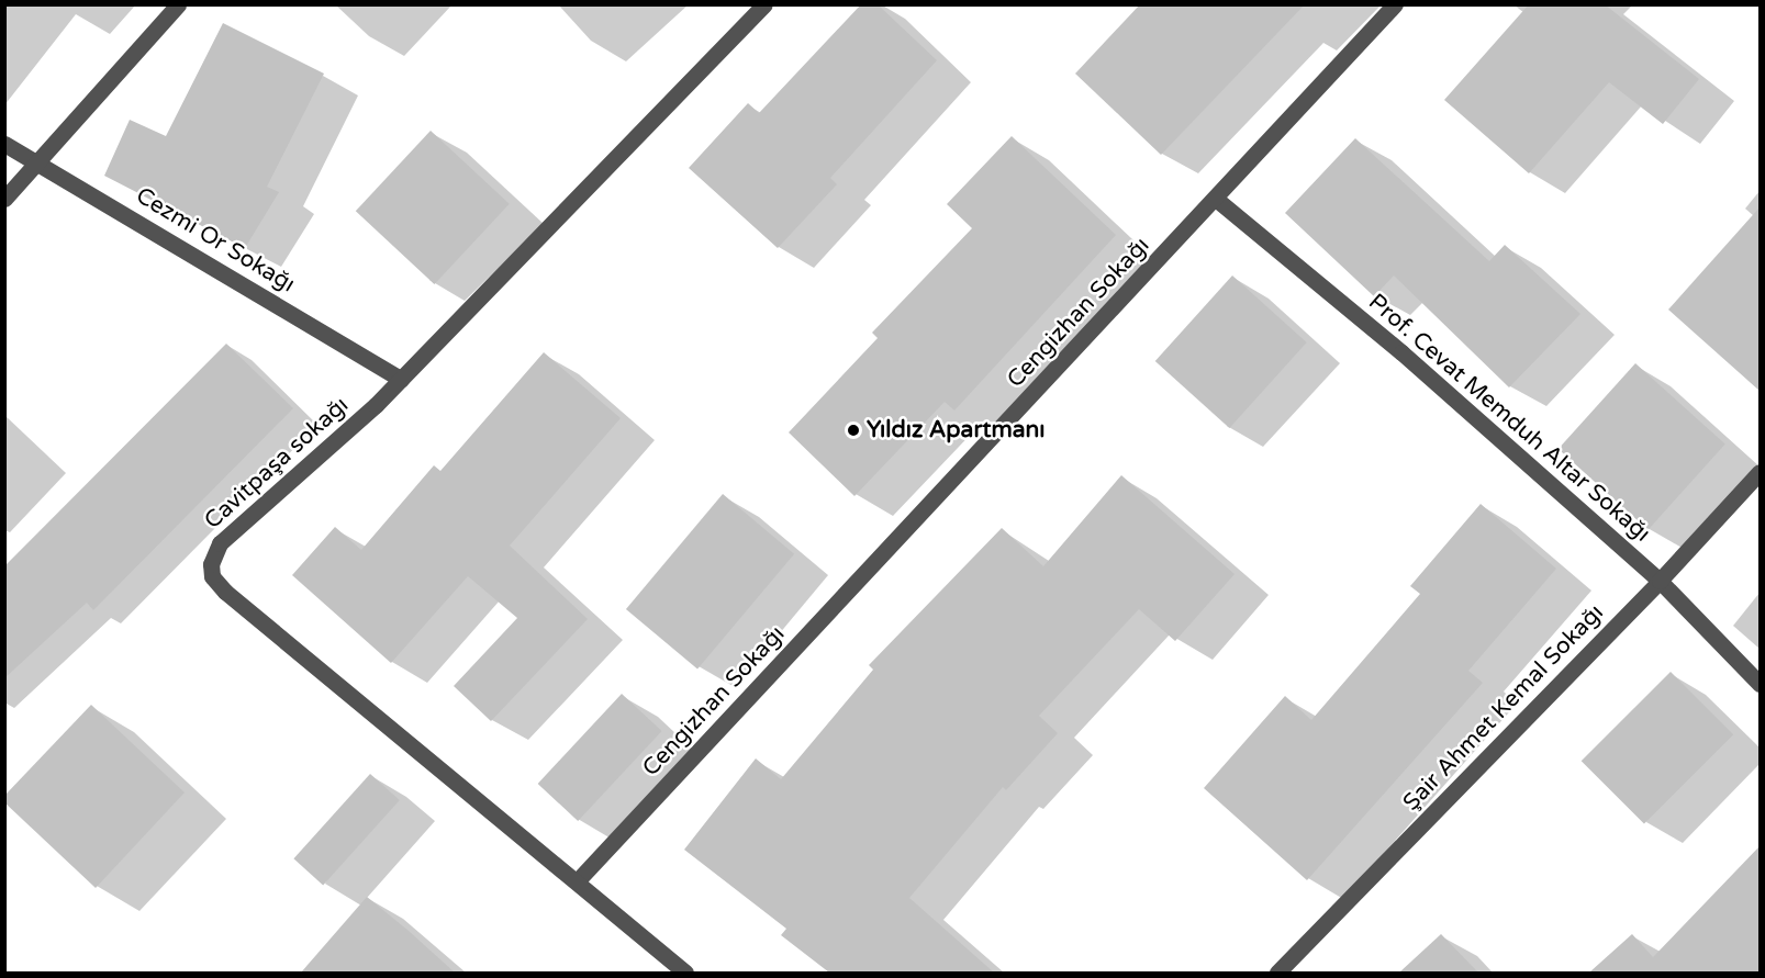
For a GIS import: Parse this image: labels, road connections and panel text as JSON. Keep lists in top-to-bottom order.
{
  "streets": {
    "street": [
      "Cezmi Or Sokağı",
      "Cengizhan Sokağı",
      "Prof. Cevat Memduh Altar Sokağı",
      "Cavitpaşa sokağı",
      "Şair Ahmet Kemal Sokağı"
    ]
  },
  "crossings": [
    ["Cezmi Or Sokağı", "Cavitpaşa sokağı"],
    ["Cengizhan Sokağı", "Prof. Cevat Memduh Altar Sokağı"],
    ["Cengizhan Sokağı", "Cavitpaşa sokağı"],
    ["Prof. Cevat Memduh Altar Sokağı", "Şair Ahmet Kemal Sokağı"]
  ],
  "places": ["Yıldız Apartmanı"]
}
